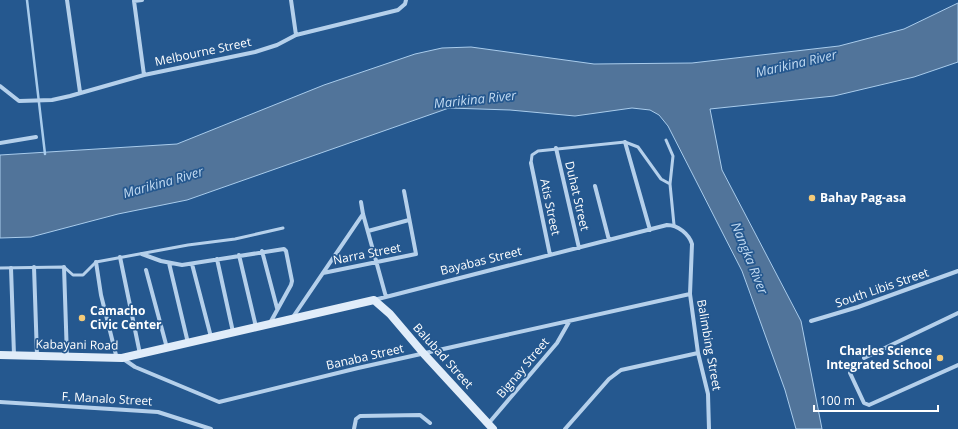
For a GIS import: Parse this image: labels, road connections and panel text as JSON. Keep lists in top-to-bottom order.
{
  "streets": {
    "street": [
      "Melbourne Street",
      "Duhat Street",
      "Atis Street",
      "Narra Street",
      "Bayabas Street",
      "South Libis Street",
      "Kabayani Road",
      "Balimbing Street",
      "Balubad Street",
      "Banaba Street",
      "Bignay Street",
      "F. Manalo Street"
    ]
  },
  "crossings": [
    ["Duhat Street", "Bayabas Street"],
    ["Atis Street", "Bayabas Street"],
    ["Bayabas Street", "Kabayani Road"],
    ["Bayabas Street", "Balimbing Street"],
    ["Bayabas Street", "Balubad Street"],
    ["Kabayani Road", "Banaba Street"],
    ["Balimbing Street", "Banaba Street"],
    ["Balubad Street", "Banaba Street"],
    ["Balubad Street", "Bignay Street"],
    ["Banaba Street", "Bignay Street"]
  ],
  "water": ["Marikina River", "Nangka River"],
  "places": ["Bahay Pag-asa", "Camacho Civic Center", "Charles Science Integrated School"],
  "scale_bar": "100 m"
}
